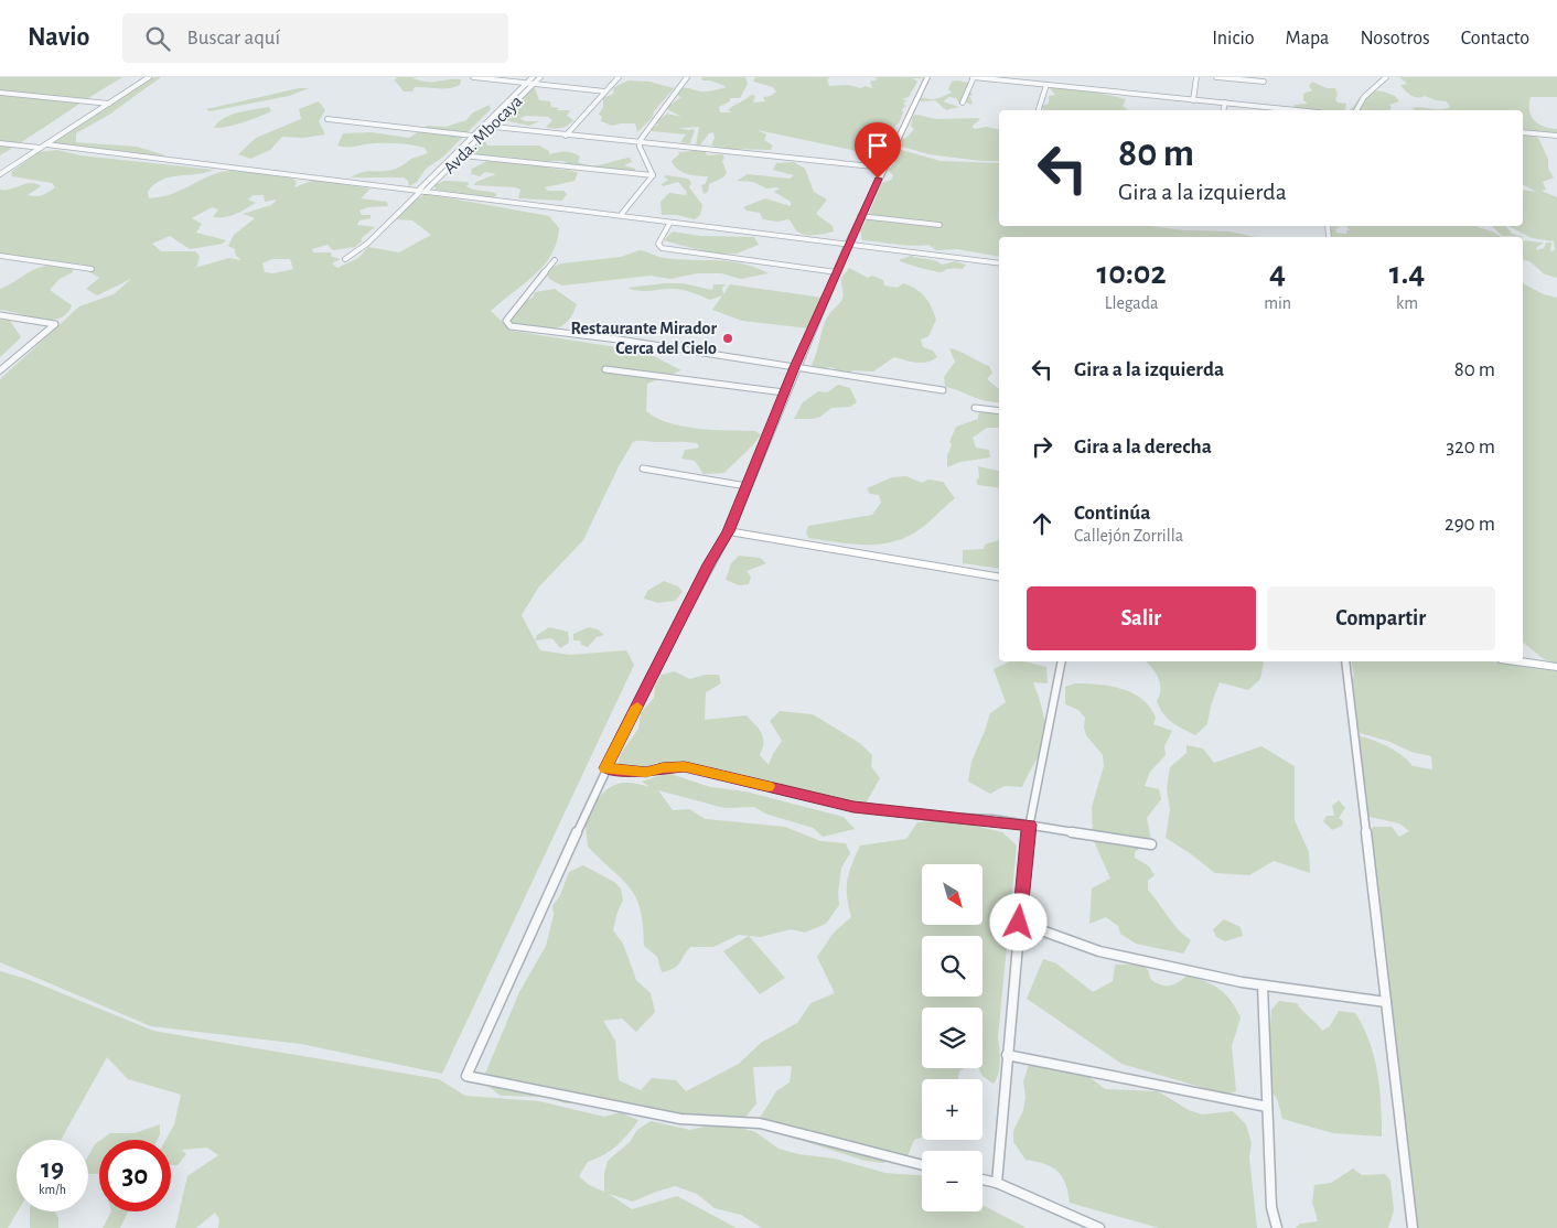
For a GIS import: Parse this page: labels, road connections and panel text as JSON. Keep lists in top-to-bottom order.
{
  "streets": {
    "street": ["Avda. Mbocaya"]
  },
  "places": ["Restaurante Mirador Cerca del Cielo"],
  "north": "bottom right",
  "page": {
    "header": "Navio",
    "search": "Buscar aquí",
    "nav": [
      "Inicio",
      "Mapa",
      "Nosotros",
      "Contacto"
    ],
    "turn": ["80 m", "Gira a la izquierda"],
    "eta": [
      "10:02",
      "Llegada",
      "4",
      "min",
      "1.4",
      "km"
    ],
    "list": [
      {
        "name": "Gira a la izquierda",
        "value": "80 m"
      },
      {
        "name": "Gira a la derecha",
        "value": "320 m"
      },
      {
        "name": "Continúa",
        "note": "Callejón Zorrilla",
        "value": "290 m"
      }
    ],
    "buttons": ["Salir", "Compartir"],
    "map_buttons": ["+", "−"],
    "speed": "19 km/h",
    "limit": "30"
  }
}
